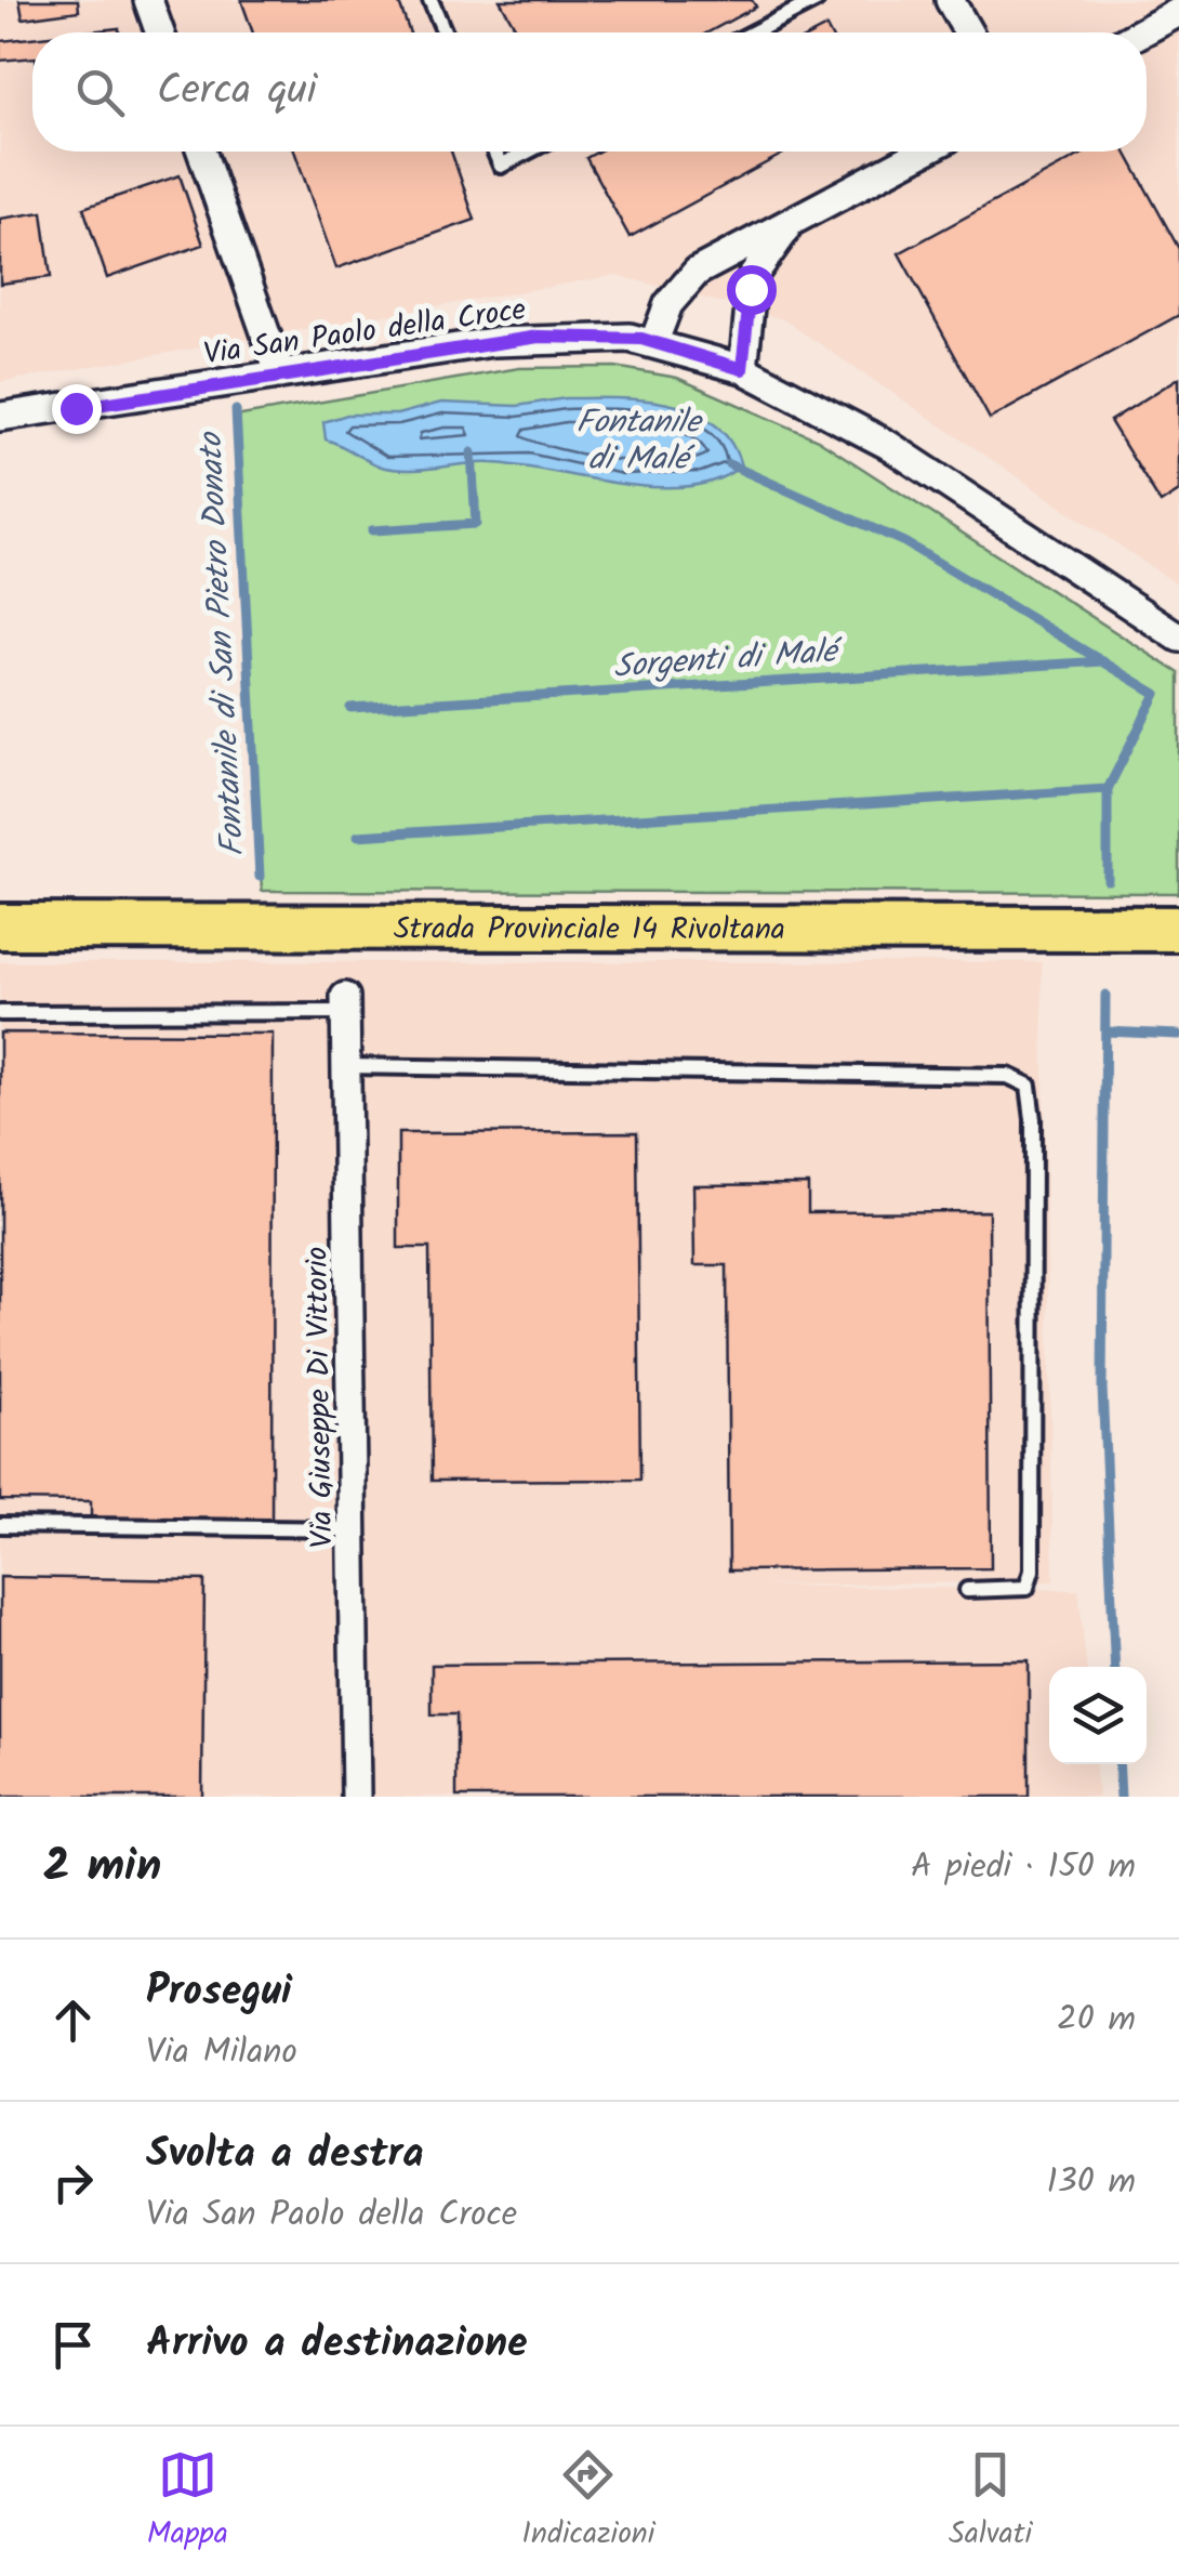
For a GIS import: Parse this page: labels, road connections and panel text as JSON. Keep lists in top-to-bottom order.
{
  "streets": {
    "main road": ["Strada Provinciale 14 Rivoltana"],
    "street": ["Via San Paolo della Croce", "Via Giuseppe Di Vittorio"]
  },
  "water": ["Fontanile di Malé", "Fontanile di San Pietro Donato", "Sorgenti di Malé"],
  "page": {
    "search": "Cerca qui",
    "heading": ["2 min", "A piedi · 150 m"],
    "list": [
      ["Prosegui", "Via Milano", "20 m"],
      ["Svolta a destra", "Via San Paolo della Croce", "130 m"],
      "Arrivo a destinazione"
    ],
    "nav": ["Mappa", "Indicazioni", "Salvati"]
  }
}
